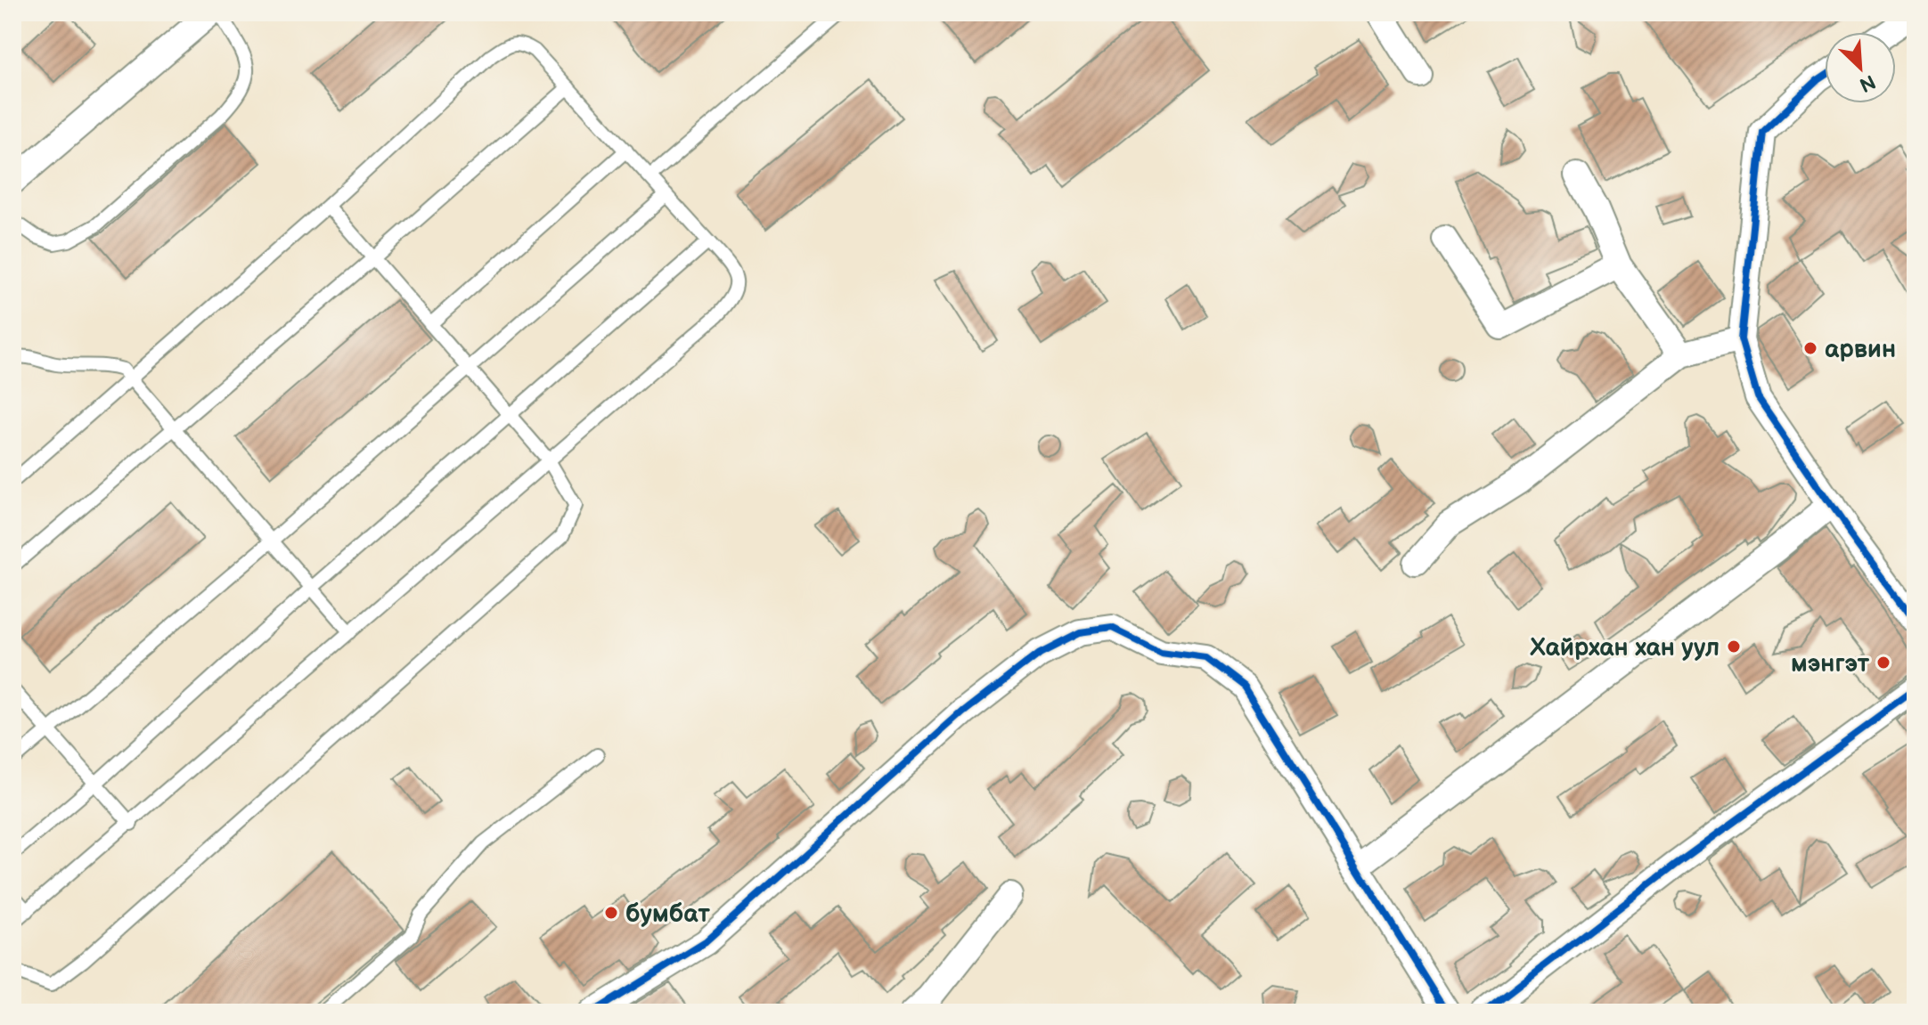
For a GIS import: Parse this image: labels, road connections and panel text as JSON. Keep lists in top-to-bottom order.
{
  "places": [
    "арвин",
    "Хайрхан хан уул",
    "мэнгэт",
    "бумбат"
  ],
  "north": "bottom right"
}
